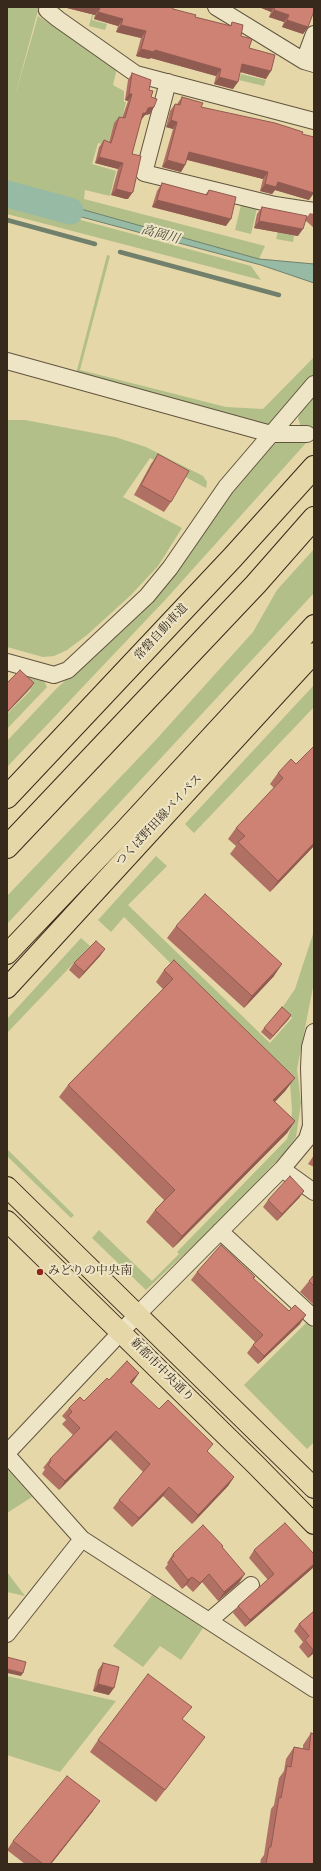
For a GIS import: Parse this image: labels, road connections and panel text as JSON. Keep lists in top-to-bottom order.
{
  "streets": {
    "highway": ["常磐自動車道"],
    "main road": ["つくば野田線バイパス", "新都市中央通り"]
  },
  "water": ["高岡川"],
  "places": ["みどりの中央南"]
}
